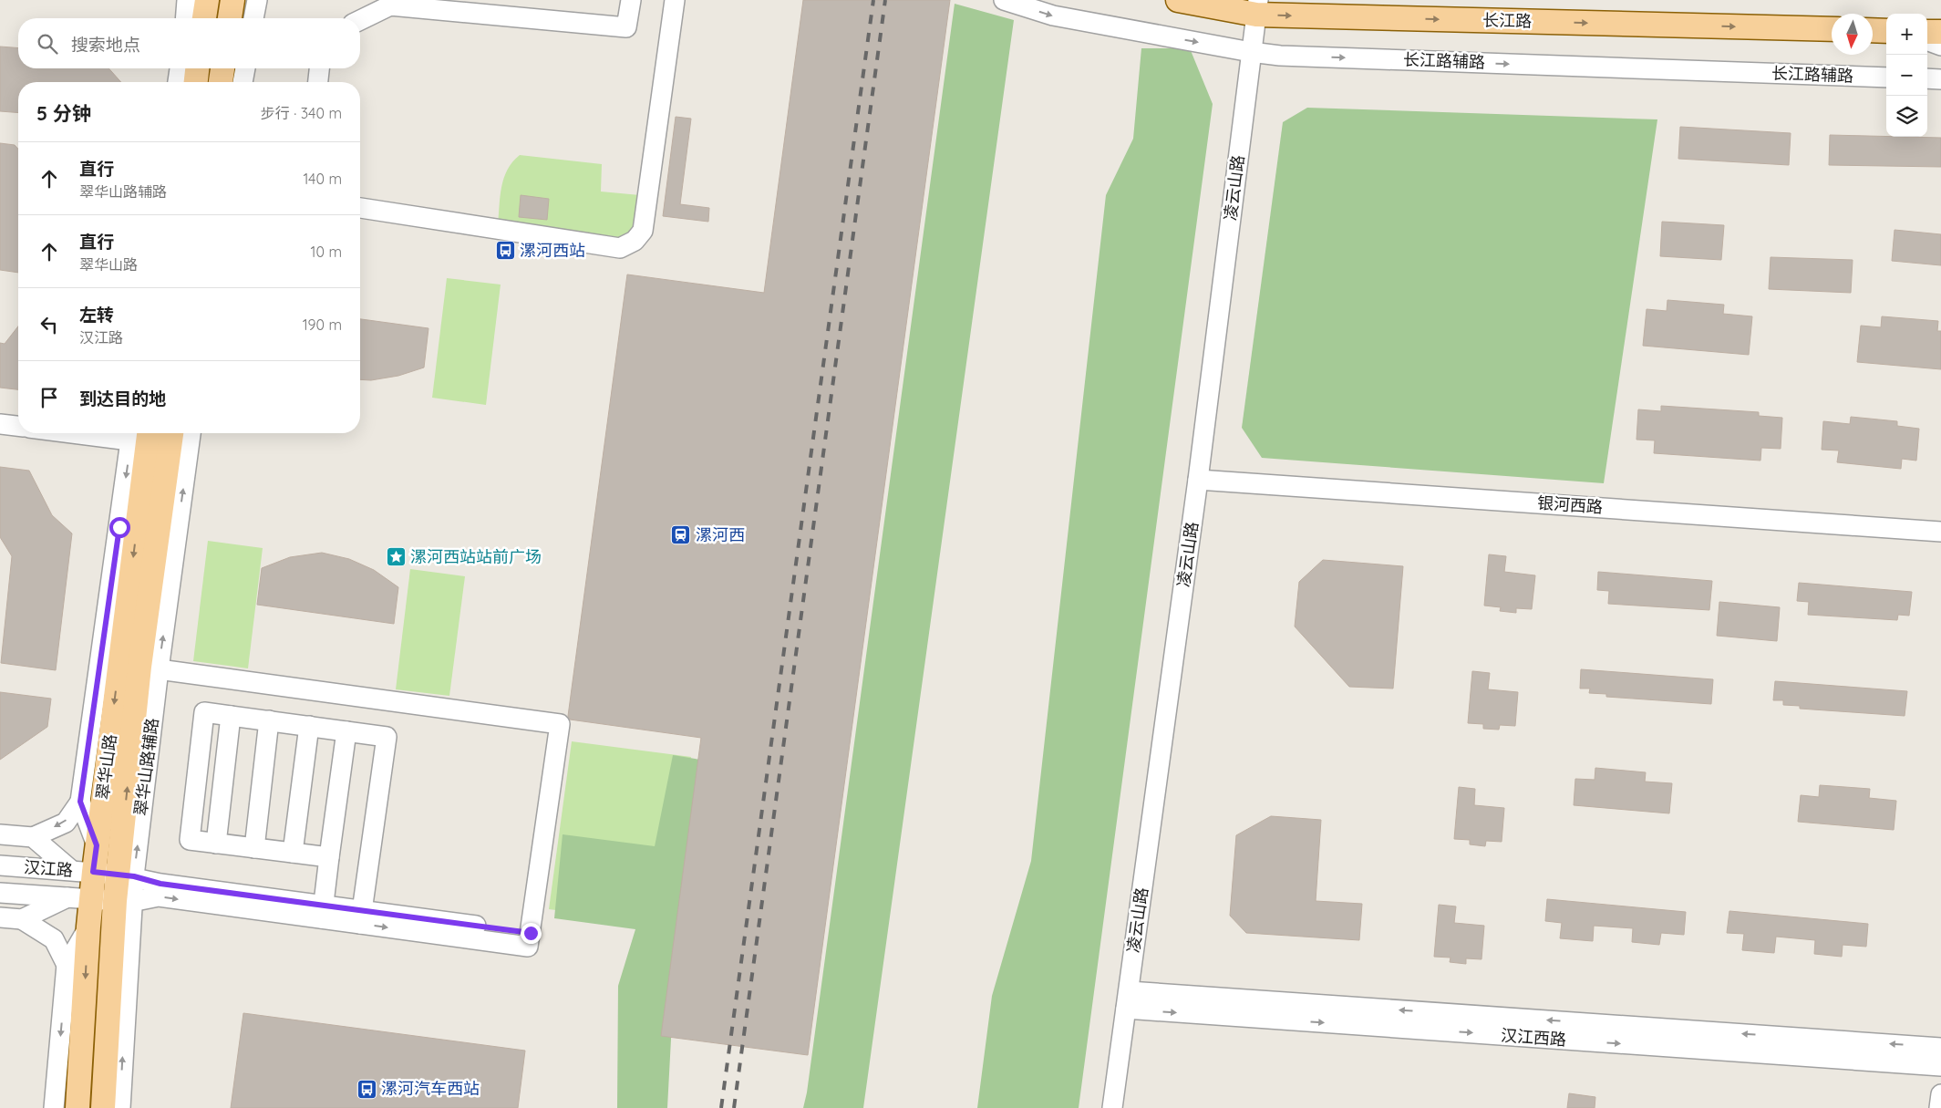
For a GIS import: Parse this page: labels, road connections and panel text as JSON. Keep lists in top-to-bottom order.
{
  "streets": {
    "main road": ["长江路", "翠华山路"],
    "street": [
      "长江路辅路",
      "凌云山路",
      "银河西路",
      "翠华山路辅路",
      "汉江路",
      "汉江西路"
    ]
  },
  "crossings": [
    ["长江路", "凌云山路"],
    ["长江路辅路", "凌云山路"],
    ["凌云山路", "银河西路"],
    ["凌云山路", "汉江西路"],
    ["翠华山路", "翠华山路辅路"],
    ["翠华山路", "汉江路"],
    ["翠华山路辅路", "汉江路"]
  ],
  "one_way": ["长江路", "长江路辅路"],
  "places": {
    "bus stop": ["漯河西站", "漯河汽车西站"],
    "station": ["漯河西"],
    "place": ["漯河西站站前广场"]
  },
  "north": "bottom",
  "page": {
    "map_buttons": ["+", "−"],
    "search": "搜索地点",
    "heading": ["5 分钟", "步行 · 340 m"],
    "list": [
      ["直行", "翠华山路辅路", "140 m"],
      ["直行", "翠华山路", "10 m"],
      ["左转", "汉江路", "190 m"],
      "到达目的地"
    ]
  }
}
